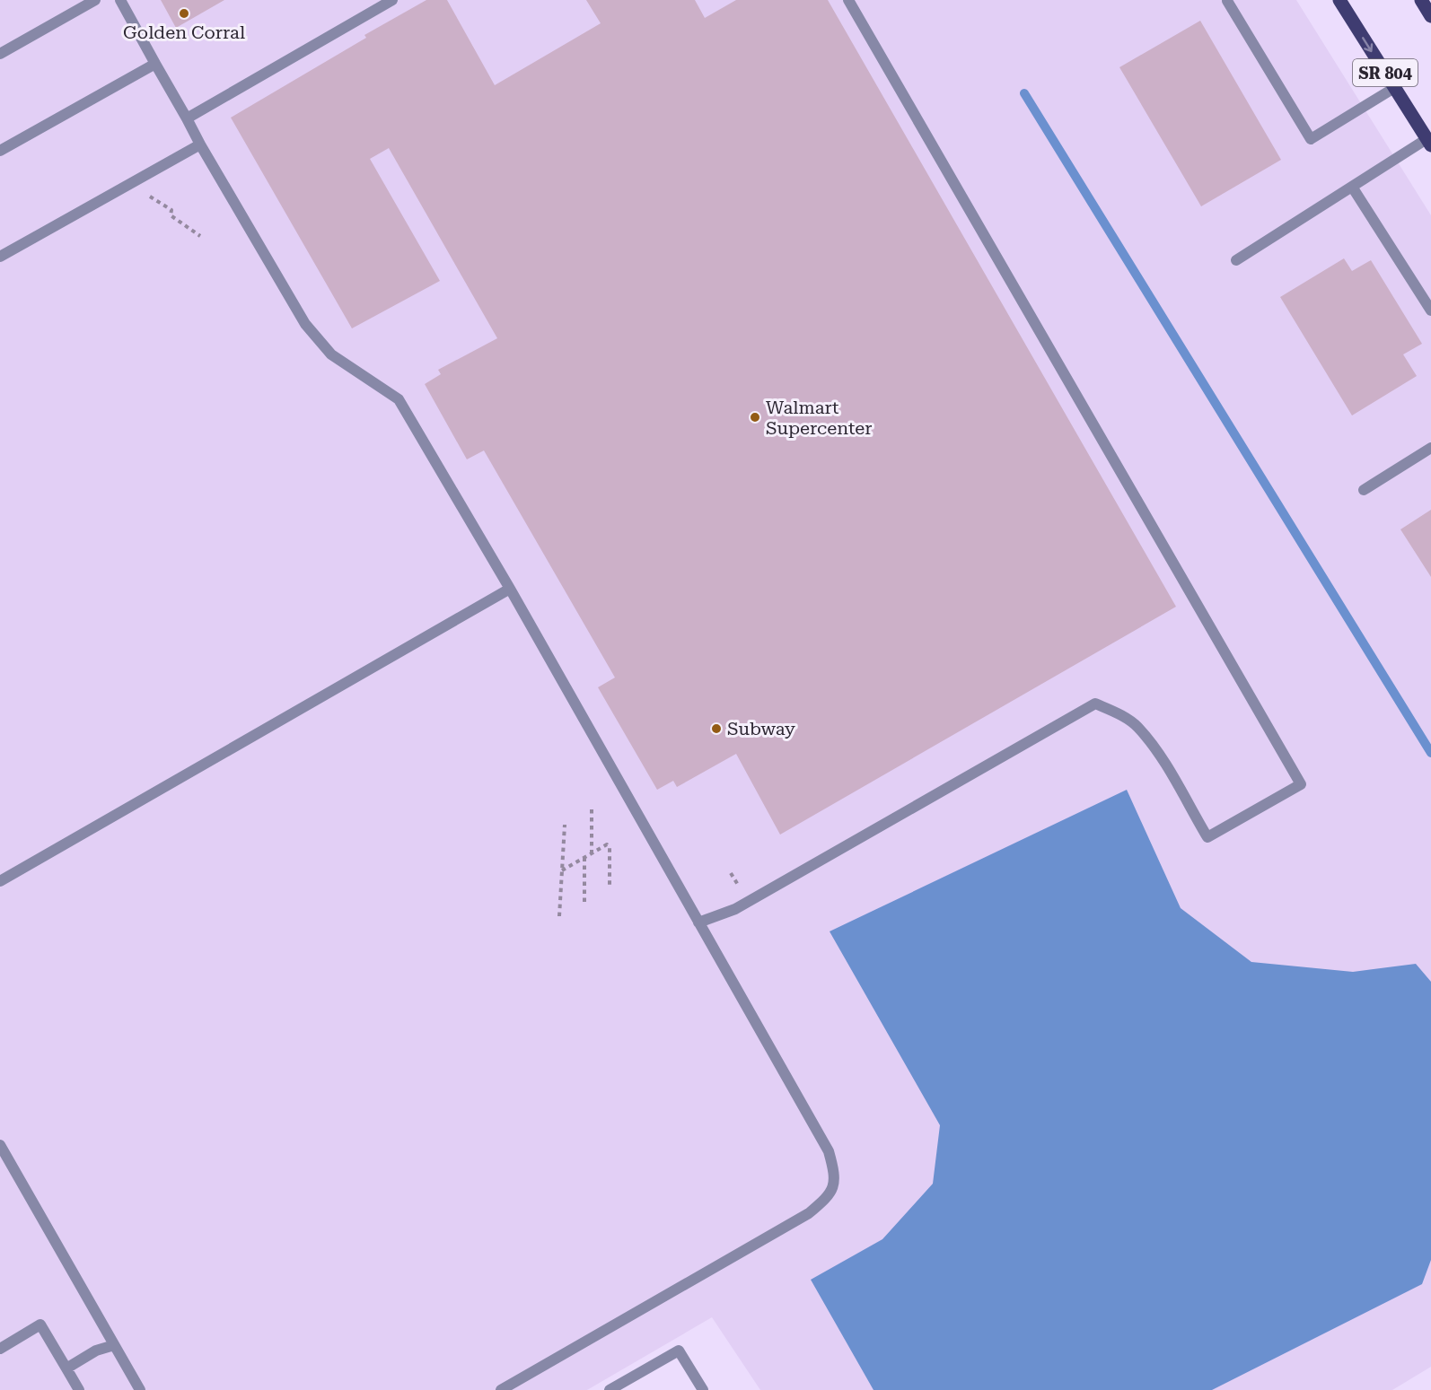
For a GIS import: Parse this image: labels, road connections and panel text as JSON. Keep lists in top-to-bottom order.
{
  "streets": {
    "main road": ["SR 804"]
  },
  "places": ["Golden Corral", "Walmart Supercenter", "Subway"]
}
